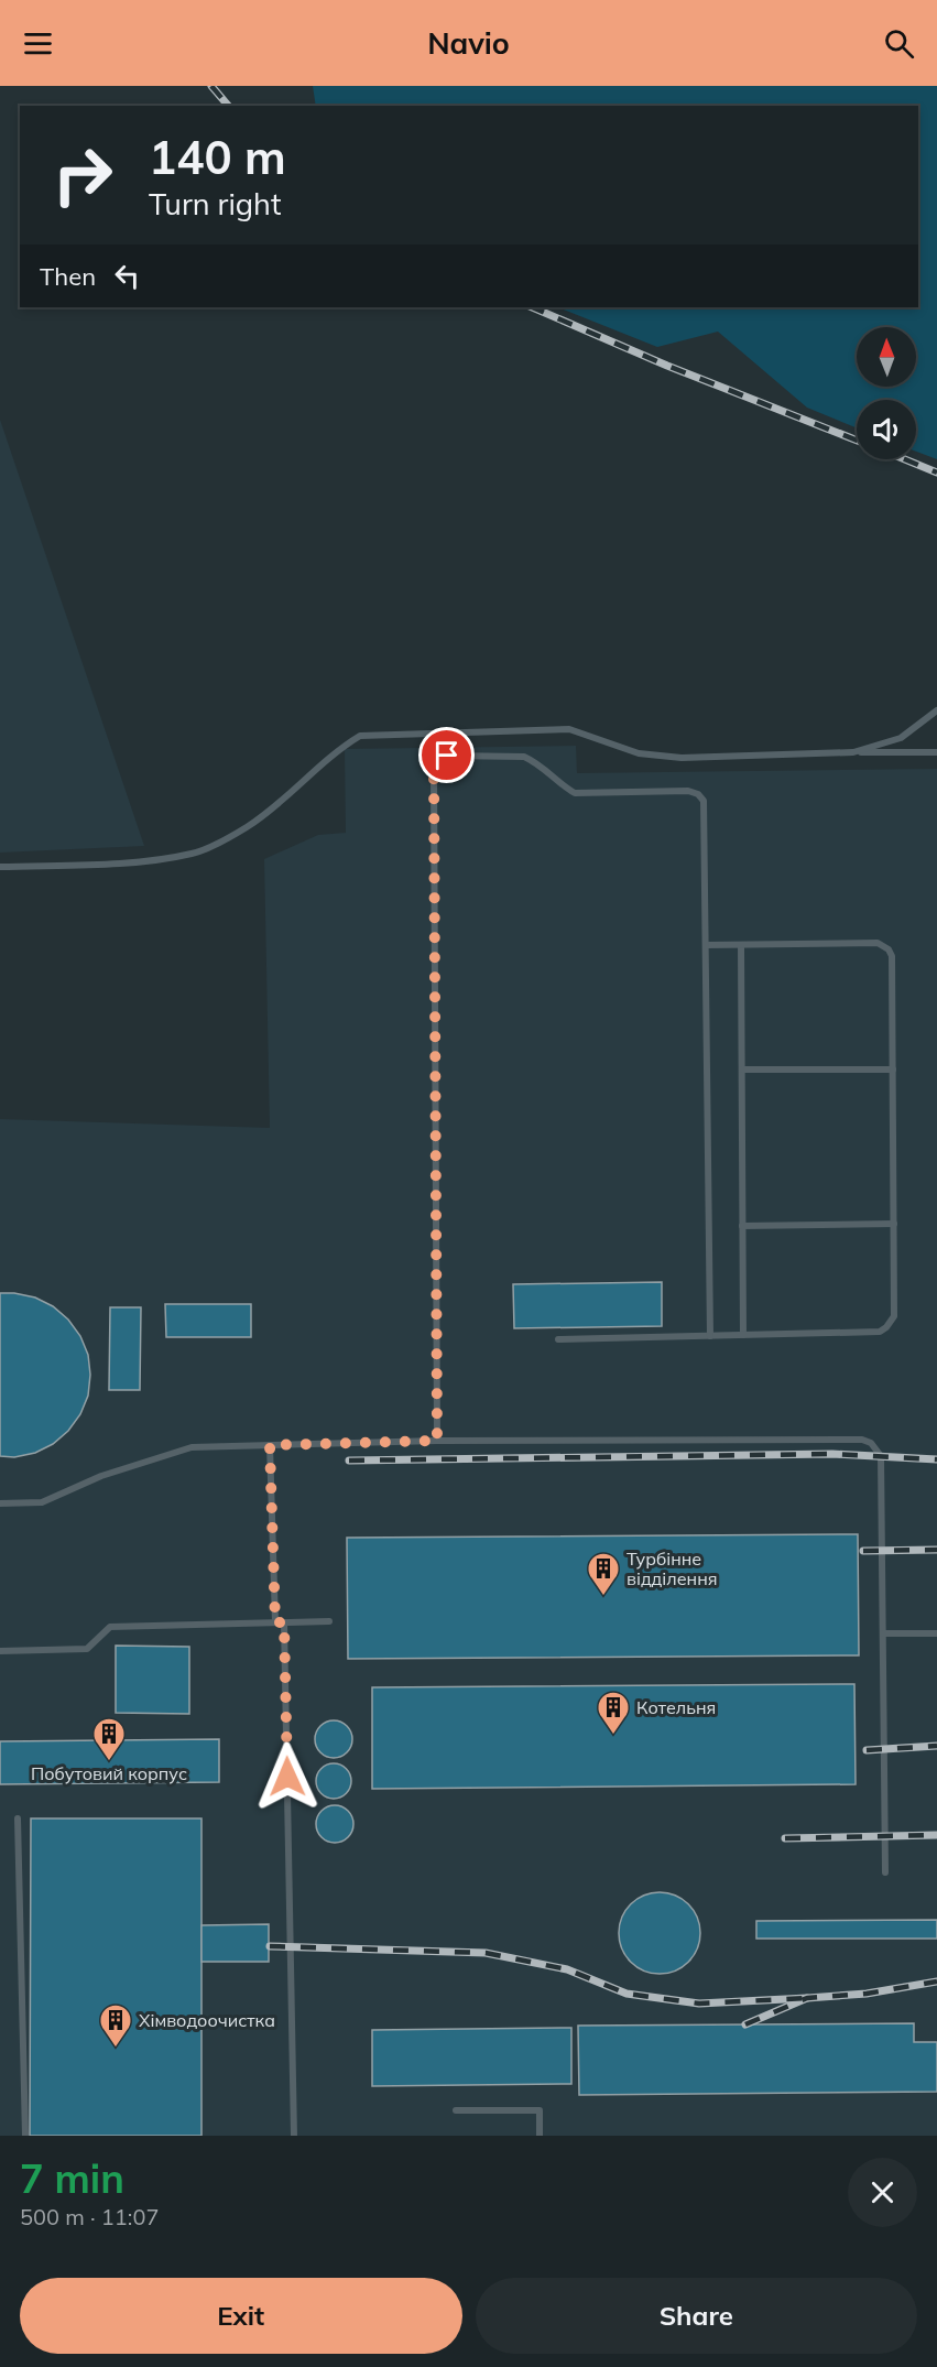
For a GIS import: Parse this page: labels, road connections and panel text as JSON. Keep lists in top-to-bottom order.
{
  "places": {
    "building": [
      "Турбінне відділення",
      "Котельня",
      "Побутовий корпус",
      "Хімводоочистка"
    ]
  },
  "north": "top",
  "page": {
    "header": "Navio",
    "turn": ["140 m", "Turn right"],
    "then": "Then",
    "heading": ["7 min", "500 m · 11:07"],
    "buttons": ["Exit", "Share"]
  }
}
